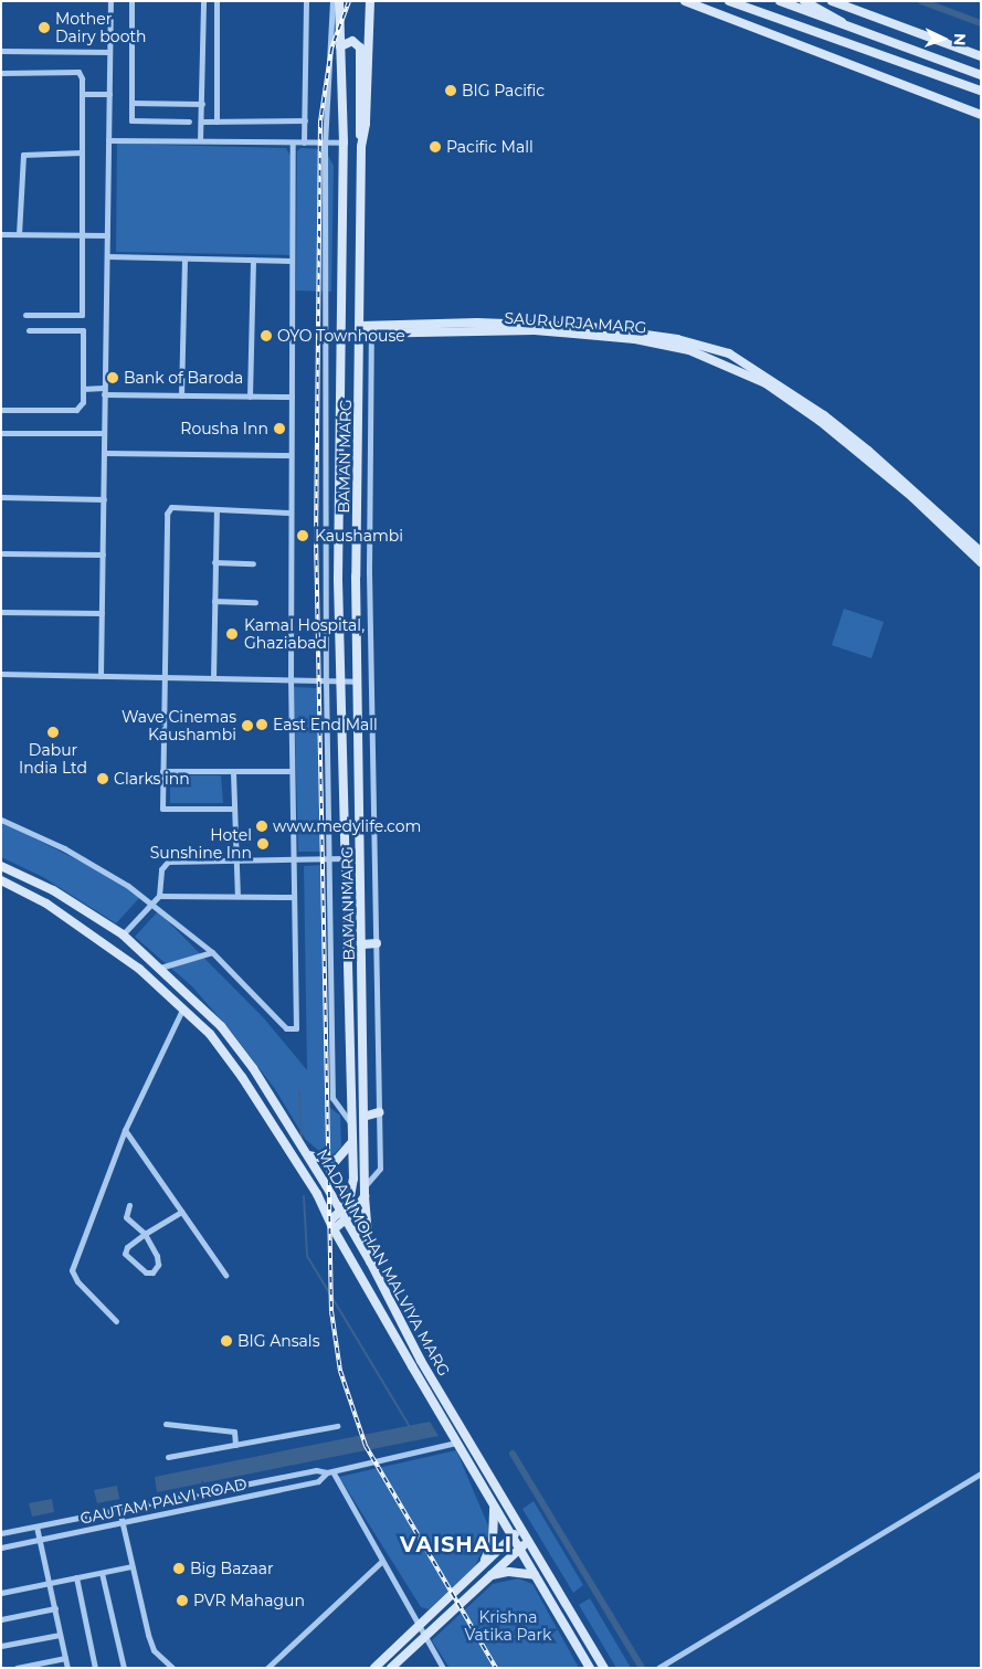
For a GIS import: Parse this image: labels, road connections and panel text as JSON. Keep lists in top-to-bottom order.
{
  "streets": {
    "main road": ["SAUR URJA MARG", "BAMAN MARG", "MADAN MOHAN MALVIYA MARG"],
    "street": ["GAUTAM PALVI ROAD"]
  },
  "crossings": [
    ["SAUR URJA MARG", "BAMAN MARG"],
    ["BAMAN MARG", "MADAN MOHAN MALVIYA MARG"],
    ["MADAN MOHAN MALVIYA MARG", "GAUTAM PALVI ROAD"]
  ],
  "districts": ["VAISHALI"],
  "parks": ["Krishna Vatika Park"],
  "places": [
    "Mother Dairy booth",
    "BIG Pacific",
    "Pacific Mall",
    "OYO Townhouse",
    "Bank of Baroda",
    "Rousha Inn",
    "Kaushambi",
    "Kamal Hospital, Ghaziabad",
    "East End Mall",
    "Wave Cinemas Kaushambi",
    "Dabur India Ltd",
    "Clarks inn",
    "www.medylife.com",
    "Hotel Sunshine Inn",
    "BIG Ansals",
    "Big Bazaar",
    "PVR Mahagun"
  ],
  "north": "right"
}
